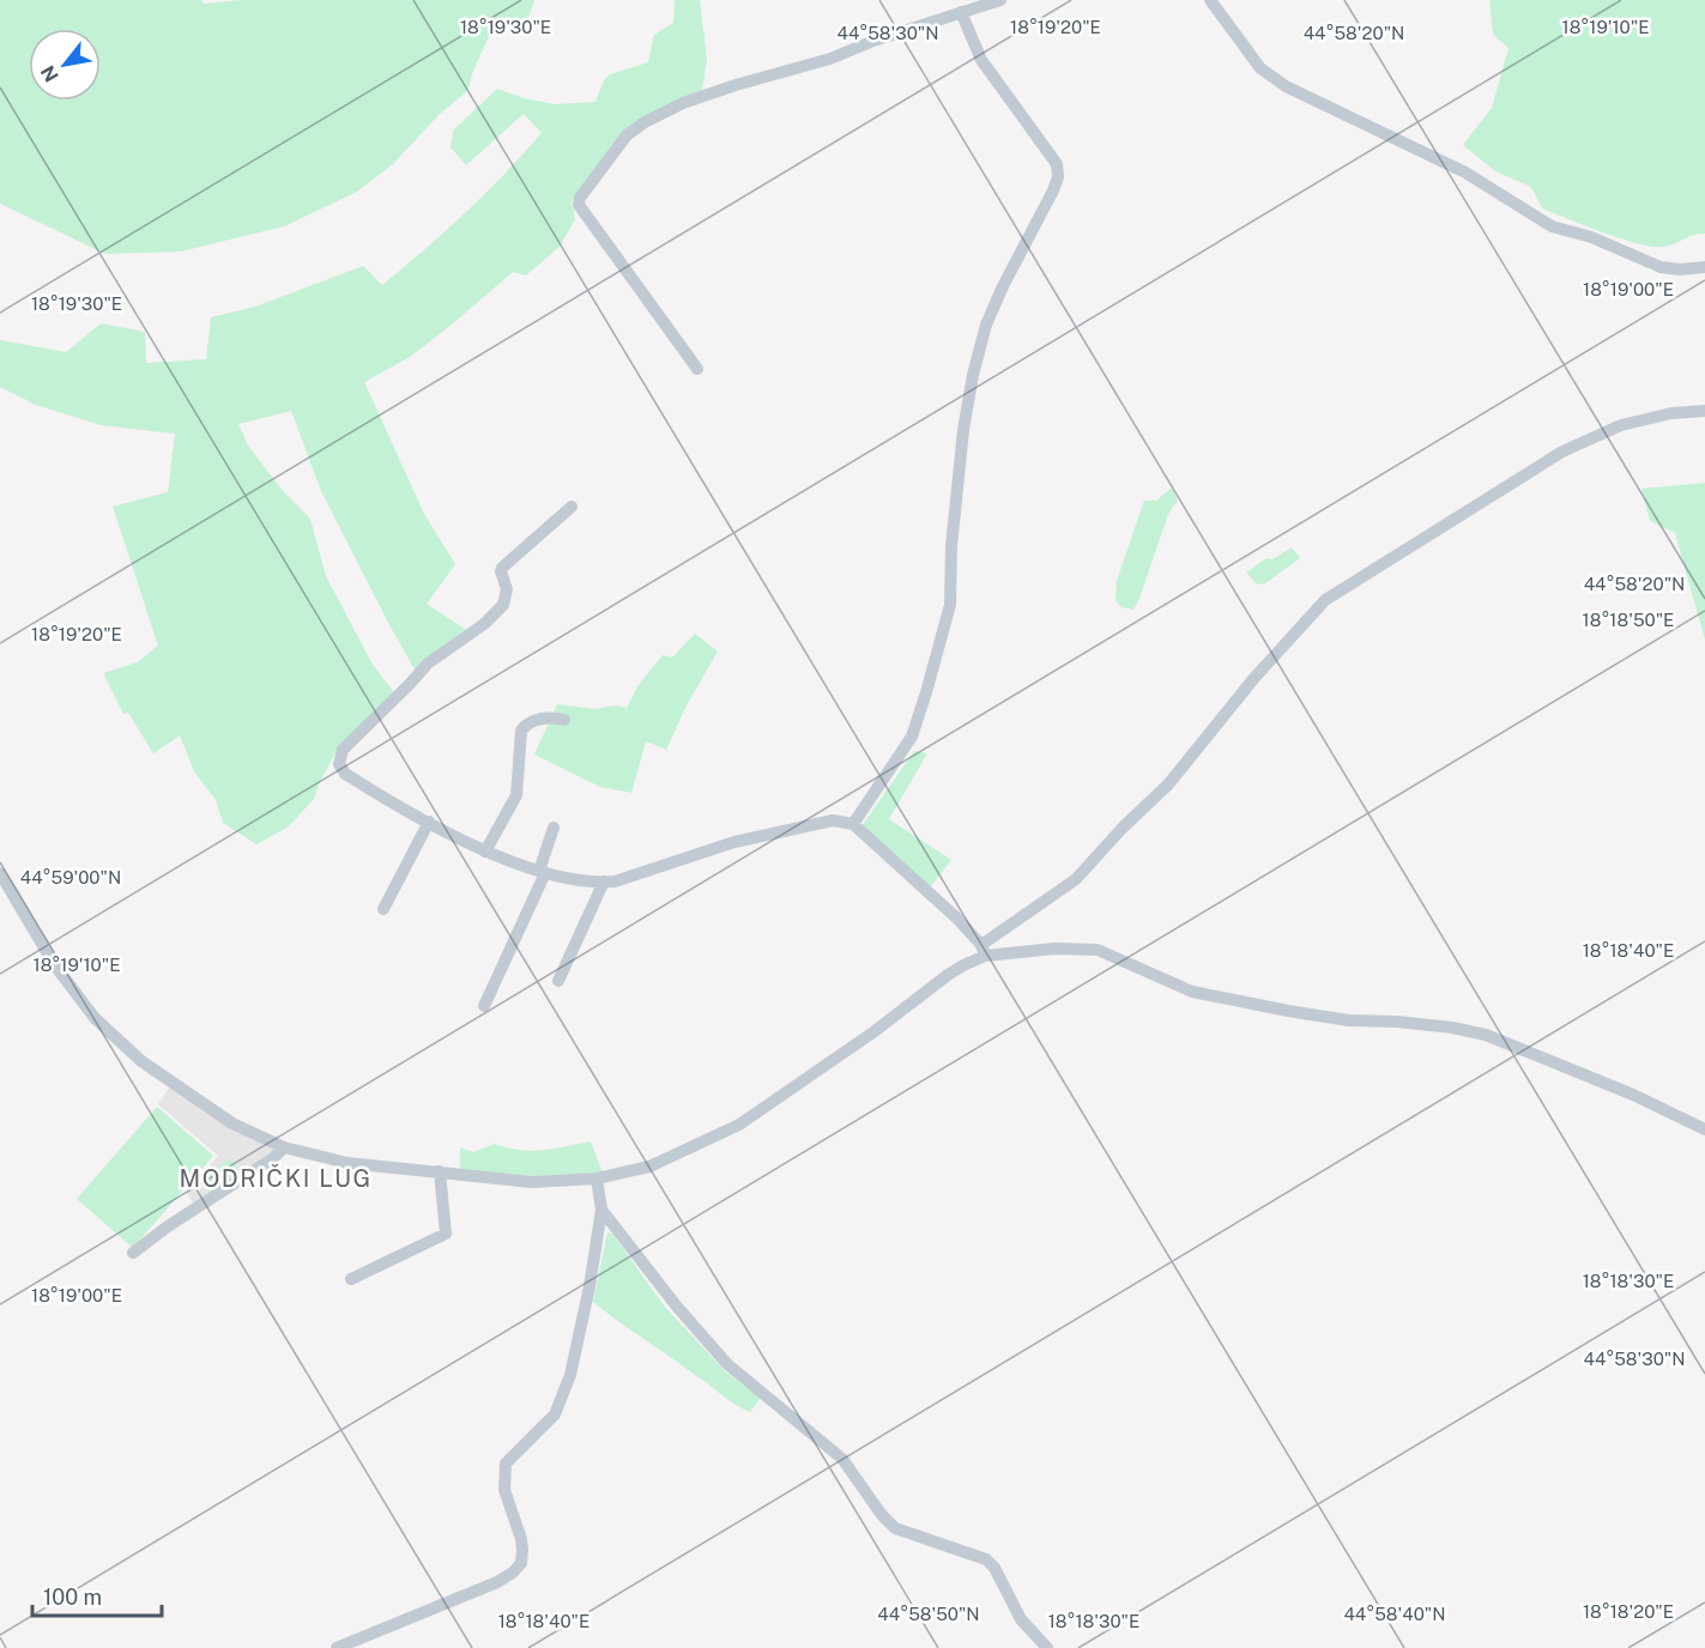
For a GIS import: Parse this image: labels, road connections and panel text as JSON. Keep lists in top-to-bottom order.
{
  "districts": ["MODRIČKI LUG"],
  "scale_bar": "100 m",
  "north": "bottom left",
  "coordinates": [
    "18°19'30\"E",
    "18°19'20\"E",
    "18°19'10\"E",
    "44°58'30\"N",
    "44°58'20\"N",
    "18°19'00\"E",
    "18°18'50\"E",
    "44°59'00\"N",
    "18°18'40\"E",
    "18°18'30\"E",
    "18°18'20\"E",
    "44°58'50\"N",
    "44°58'40\"N"
  ]
}
